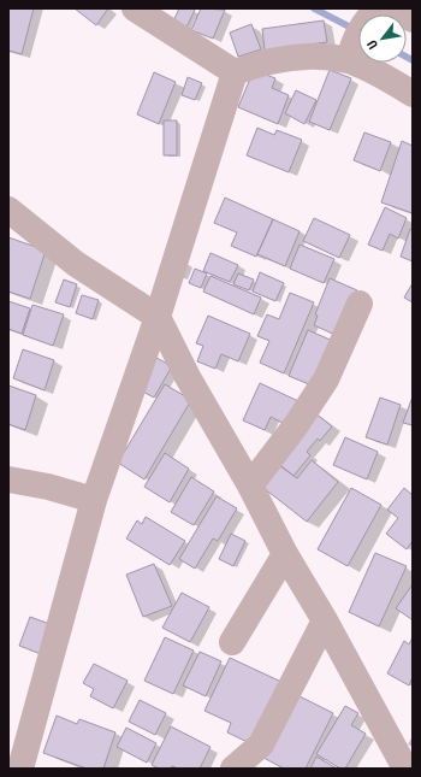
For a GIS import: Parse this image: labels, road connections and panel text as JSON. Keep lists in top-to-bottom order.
{
  "north": "bottom left"
}
